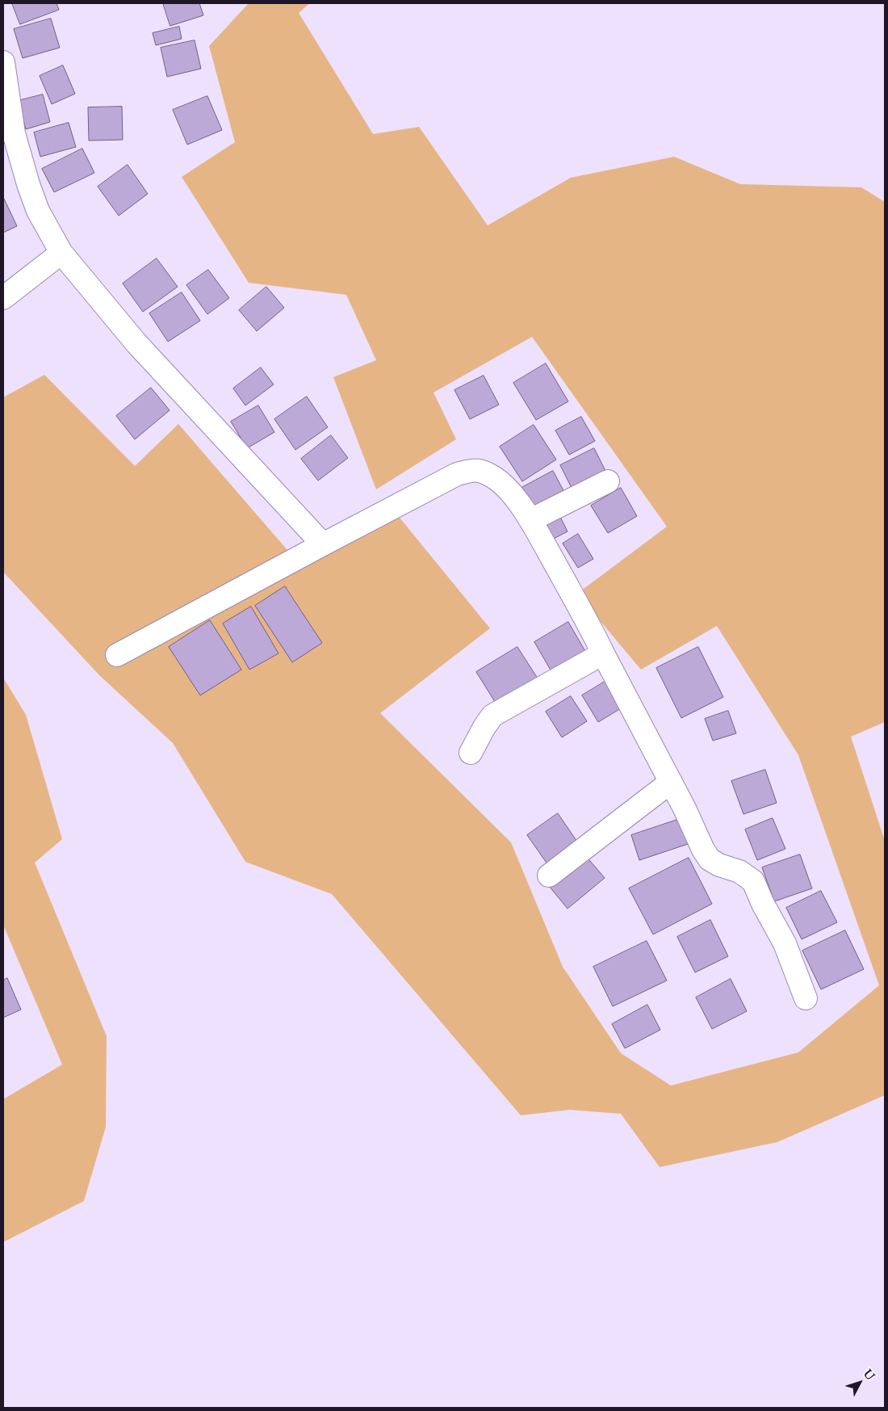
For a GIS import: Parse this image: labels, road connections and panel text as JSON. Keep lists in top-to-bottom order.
{
  "north": "top right"
}
